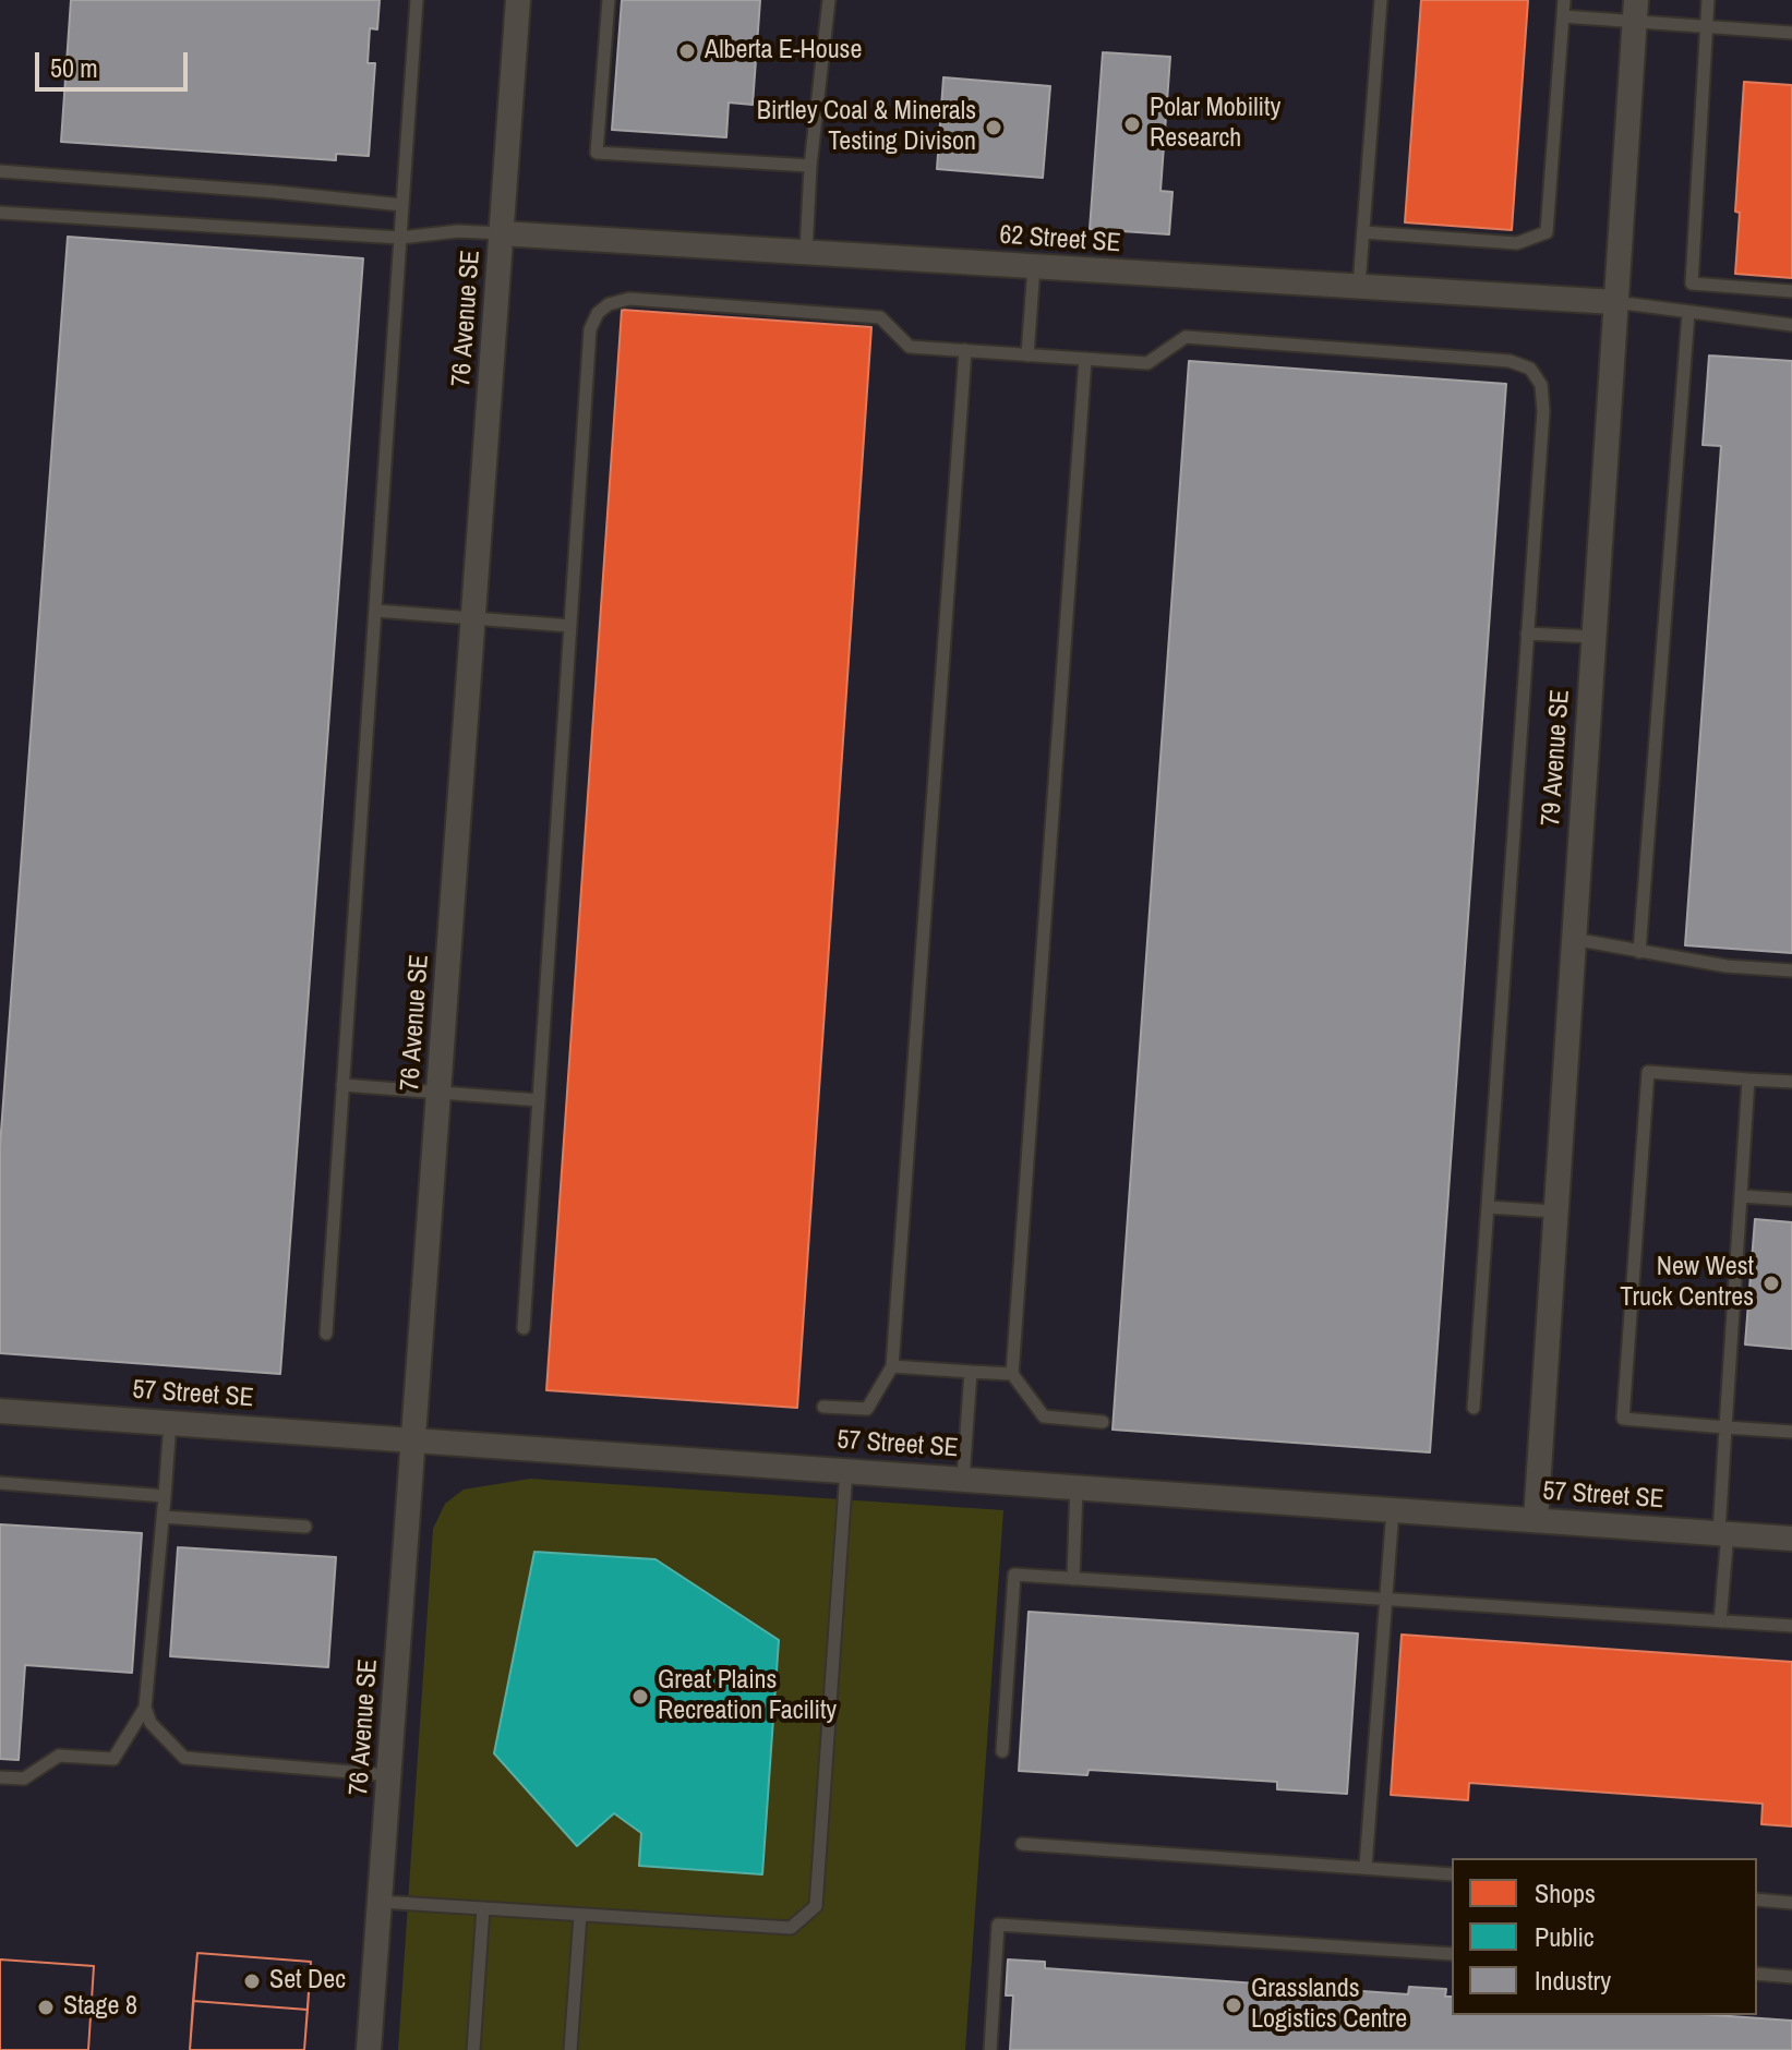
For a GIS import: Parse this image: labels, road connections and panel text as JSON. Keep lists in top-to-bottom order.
{
  "streets": {
    "street": [
      "62 Street SE",
      "76 Avenue SE",
      "79 Avenue SE",
      "57 Street SE"
    ]
  },
  "crossings": [
    ["62 Street SE", "76 Avenue SE"],
    ["62 Street SE", "79 Avenue SE"],
    ["76 Avenue SE", "57 Street SE"],
    ["79 Avenue SE", "57 Street SE"]
  ],
  "places": [
    "Alberta E-House",
    "Polar Mobility Research",
    "Birtley Coal & Minerals Testing Divison",
    "New West Truck Centres",
    "Great Plains Recreation Facility",
    "Set Dec",
    "Grasslands Logistics Centre",
    "Stage 8"
  ],
  "legend": ["Shops", "Public", "Industry"],
  "scale_bar": "50 m"
}
